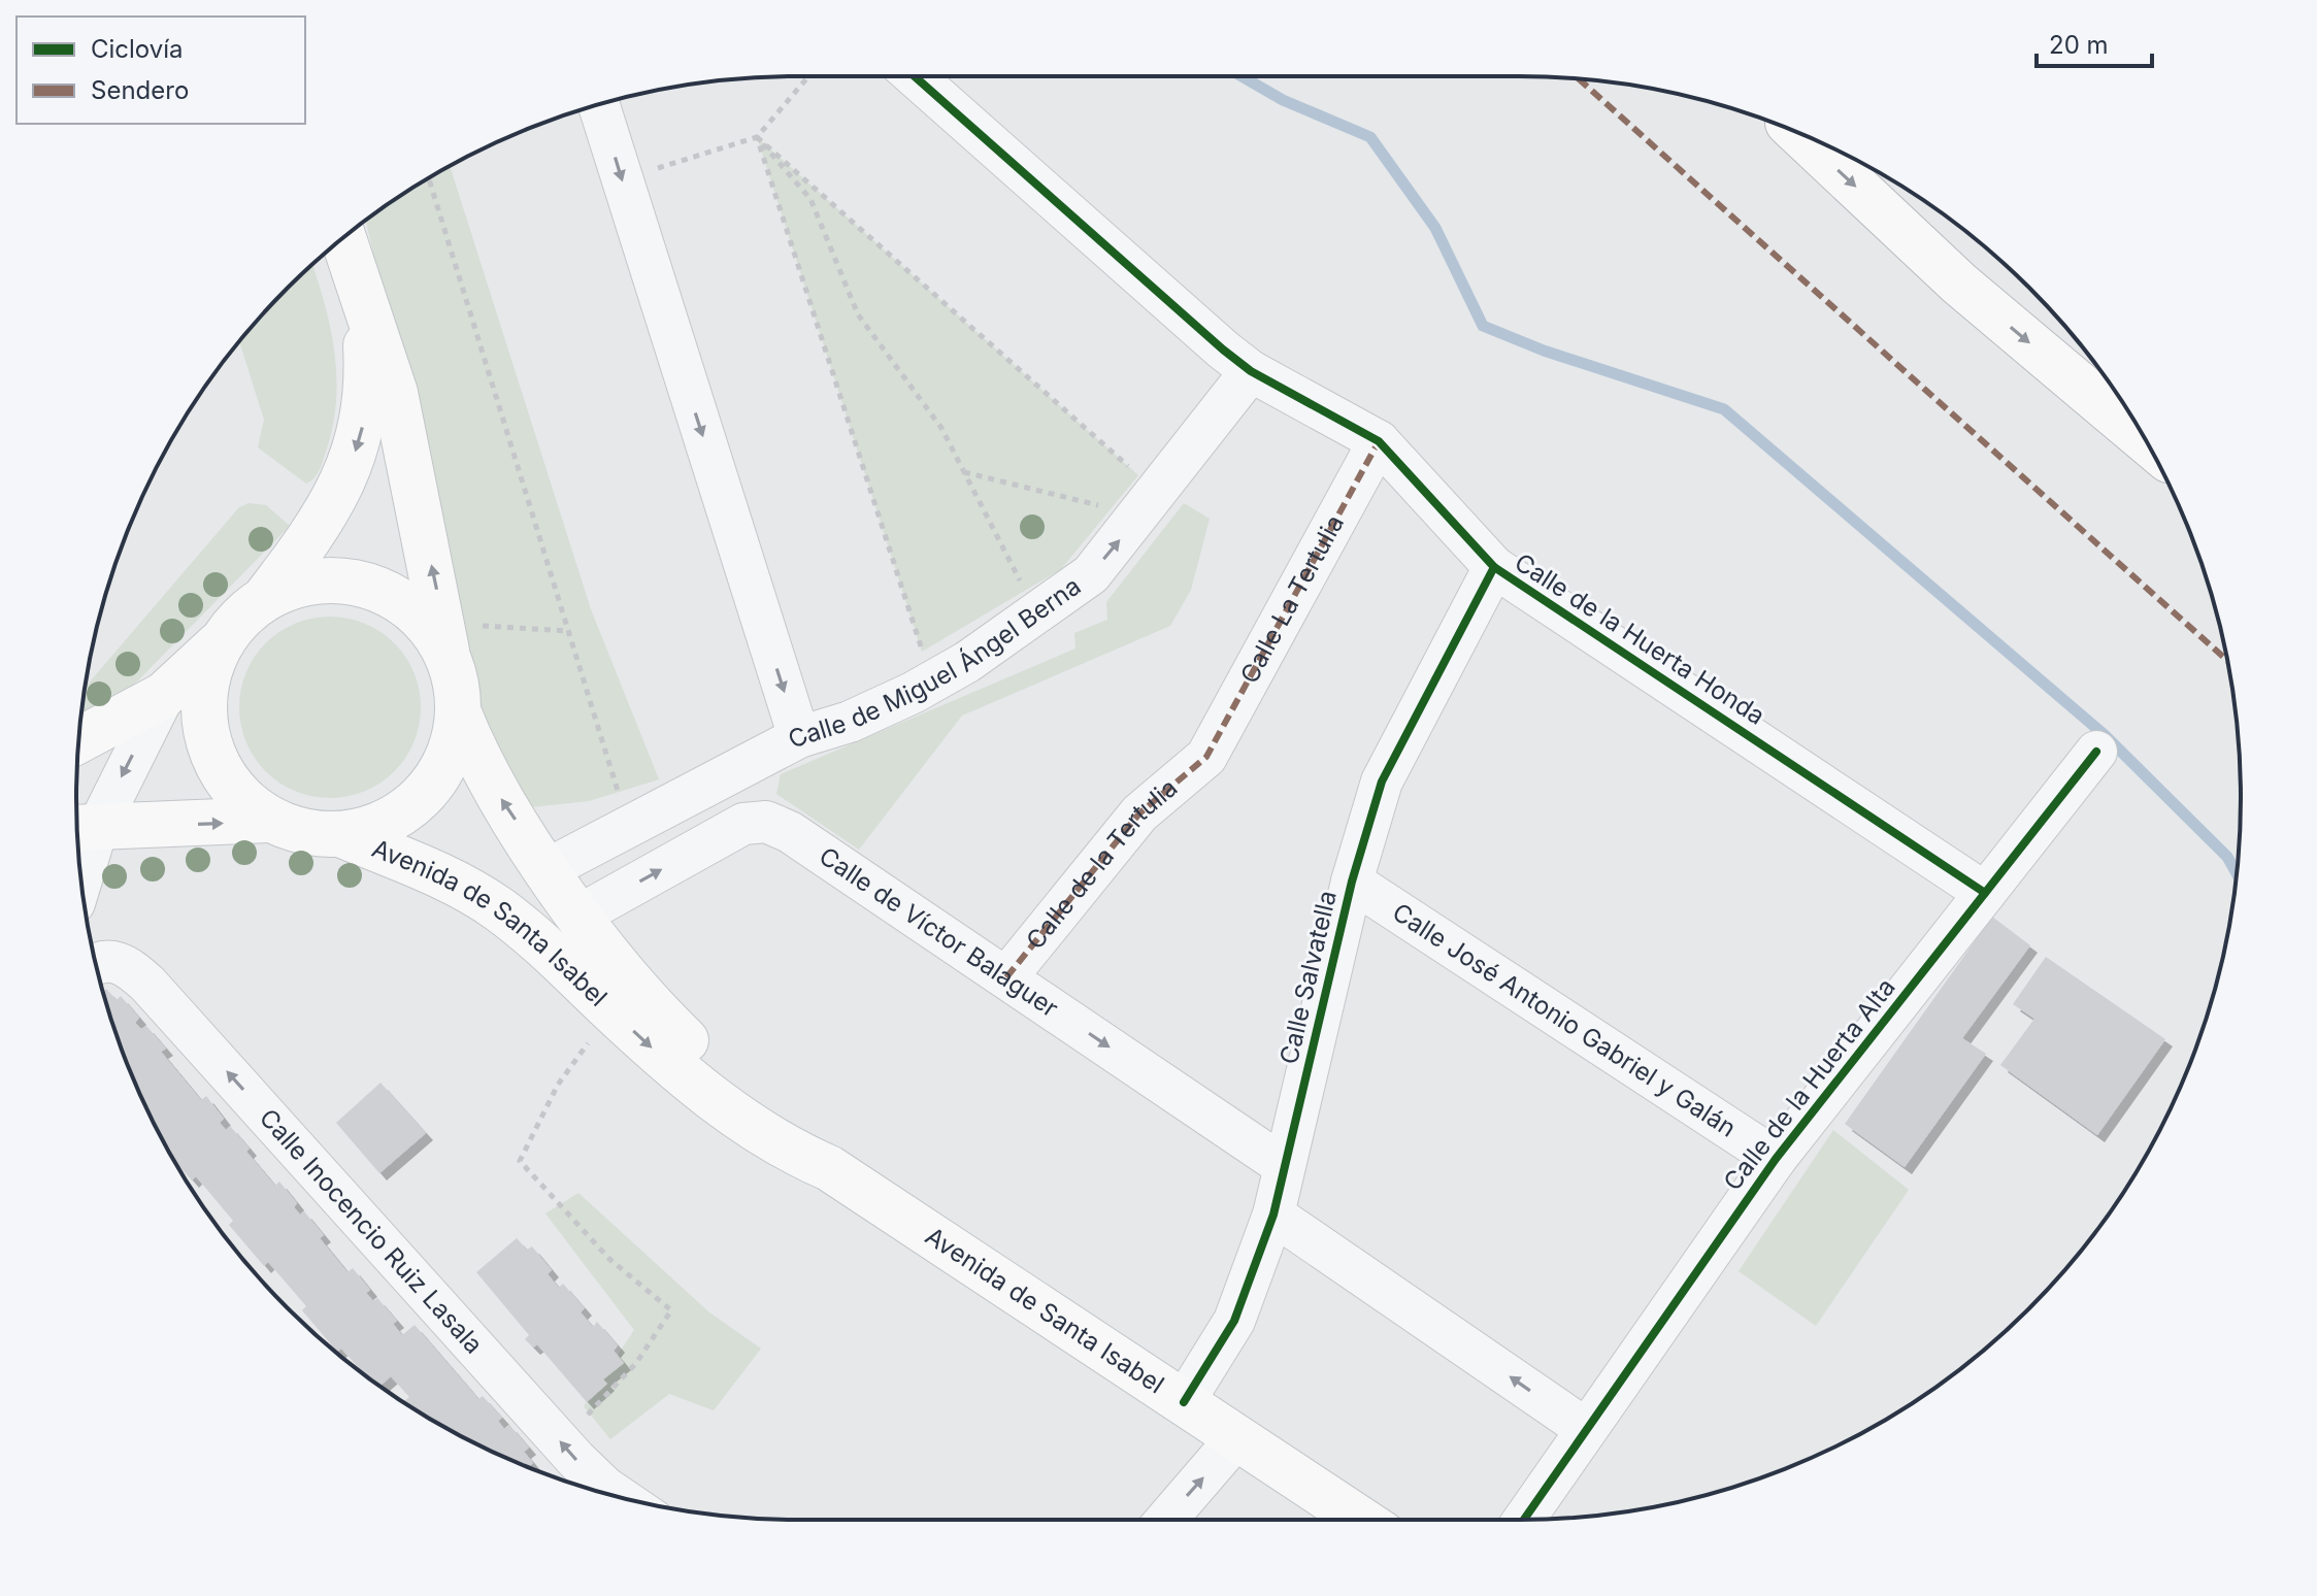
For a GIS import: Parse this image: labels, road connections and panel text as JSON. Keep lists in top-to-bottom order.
{
  "streets": {
    "main road": ["Avenida de Santa Isabel"],
    "street": [
      "Calle La Tertulia",
      "Calle de la Huerta Honda",
      "Calle de Miguel Ángel Berna",
      "Calle de la Tertulia",
      "Calle de Víctor Balaguer",
      "Calle Salvatella",
      "Calle José Antonio Gabriel y Galán",
      "Calle de la Huerta Alta",
      "Calle Inocencio Ruiz Lasala"
    ]
  },
  "crossings": [
    ["Calle La Tertulia", "Calle de la Huerta Honda"],
    ["Calle La Tertulia", "Calle de la Tertulia"],
    ["Calle de la Huerta Honda", "Calle de Miguel Ángel Berna"],
    ["Calle de la Huerta Honda", "Calle Salvatella"],
    ["Calle de la Huerta Honda", "Calle de la Huerta Alta"],
    ["Calle de Miguel Ángel Berna", "Avenida de Santa Isabel"],
    ["Calle de la Tertulia", "Calle de Víctor Balaguer"],
    ["Avenida de Santa Isabel", "Calle de Víctor Balaguer"],
    ["Avenida de Santa Isabel", "Calle Salvatella"],
    ["Calle de Víctor Balaguer", "Calle Salvatella"],
    ["Calle Salvatella", "Calle José Antonio Gabriel y Galán"],
    ["Calle José Antonio Gabriel y Galán", "Calle de la Huerta Alta"]
  ],
  "one_way": ["Calle de Miguel Ángel Berna", "Calle de Víctor Balaguer", "Calle Inocencio Ruiz Lasala"],
  "legend": ["Ciclovía", "Sendero"],
  "scale_bar": "20 m"
}
